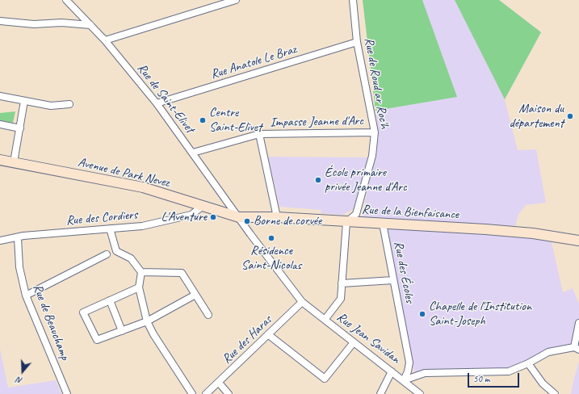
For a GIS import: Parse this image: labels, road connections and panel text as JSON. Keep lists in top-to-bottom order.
{
  "streets": {
    "street": [
      "Rue Anatole Le Braz",
      "Rue de Roud ar Roc'h",
      "Rue de Saint-Elivet",
      "Impasse Jeanne d'Arc",
      "Avenue de Park Nevez",
      "Rue de la Bienfaisance",
      "Rue des Cordiers",
      "Rue des Écoles",
      "Rue de Beauchamp",
      "Rue Jean Savidan",
      "Rue des Haras"
    ]
  },
  "crossings": [
    ["Rue Anatole Le Braz", "Rue de Roud ar Roc'h"],
    ["Rue Anatole Le Braz", "Rue de Saint-Elivet"],
    ["Rue de Roud ar Roc'h", "Impasse Jeanne d'Arc"],
    ["Rue de Roud ar Roc'h", "Rue de la Bienfaisance"],
    ["Rue de Saint-Elivet", "Impasse Jeanne d'Arc"],
    ["Rue de Saint-Elivet", "Avenue de Park Nevez"],
    ["Rue de Saint-Elivet", "Rue de la Bienfaisance"],
    ["Rue de Saint-Elivet", "Rue Jean Savidan"],
    ["Rue de Saint-Elivet", "Rue des Haras"],
    ["Impasse Jeanne d'Arc", "Rue de la Bienfaisance"],
    ["Avenue de Park Nevez", "Rue de la Bienfaisance"],
    ["Avenue de Park Nevez", "Rue des Cordiers"],
    ["Rue de la Bienfaisance", "Rue des Écoles"],
    ["Rue des Cordiers", "Rue de Beauchamp"],
    ["Rue des Écoles", "Rue Jean Savidan"],
    ["Rue Jean Savidan", "Rue des Haras"]
  ],
  "places": [
    "Maison du département",
    "Centre Saint-Elivet",
    "École primaire privée Jeanne d'Arc",
    "L'Aventure",
    "Borne de corvée",
    "Résidence Saint-Nicolas",
    "Chapelle de l'Institution Saint-Joseph"
  ],
  "scale_bar": "50 m",
  "north": "bottom"
}
